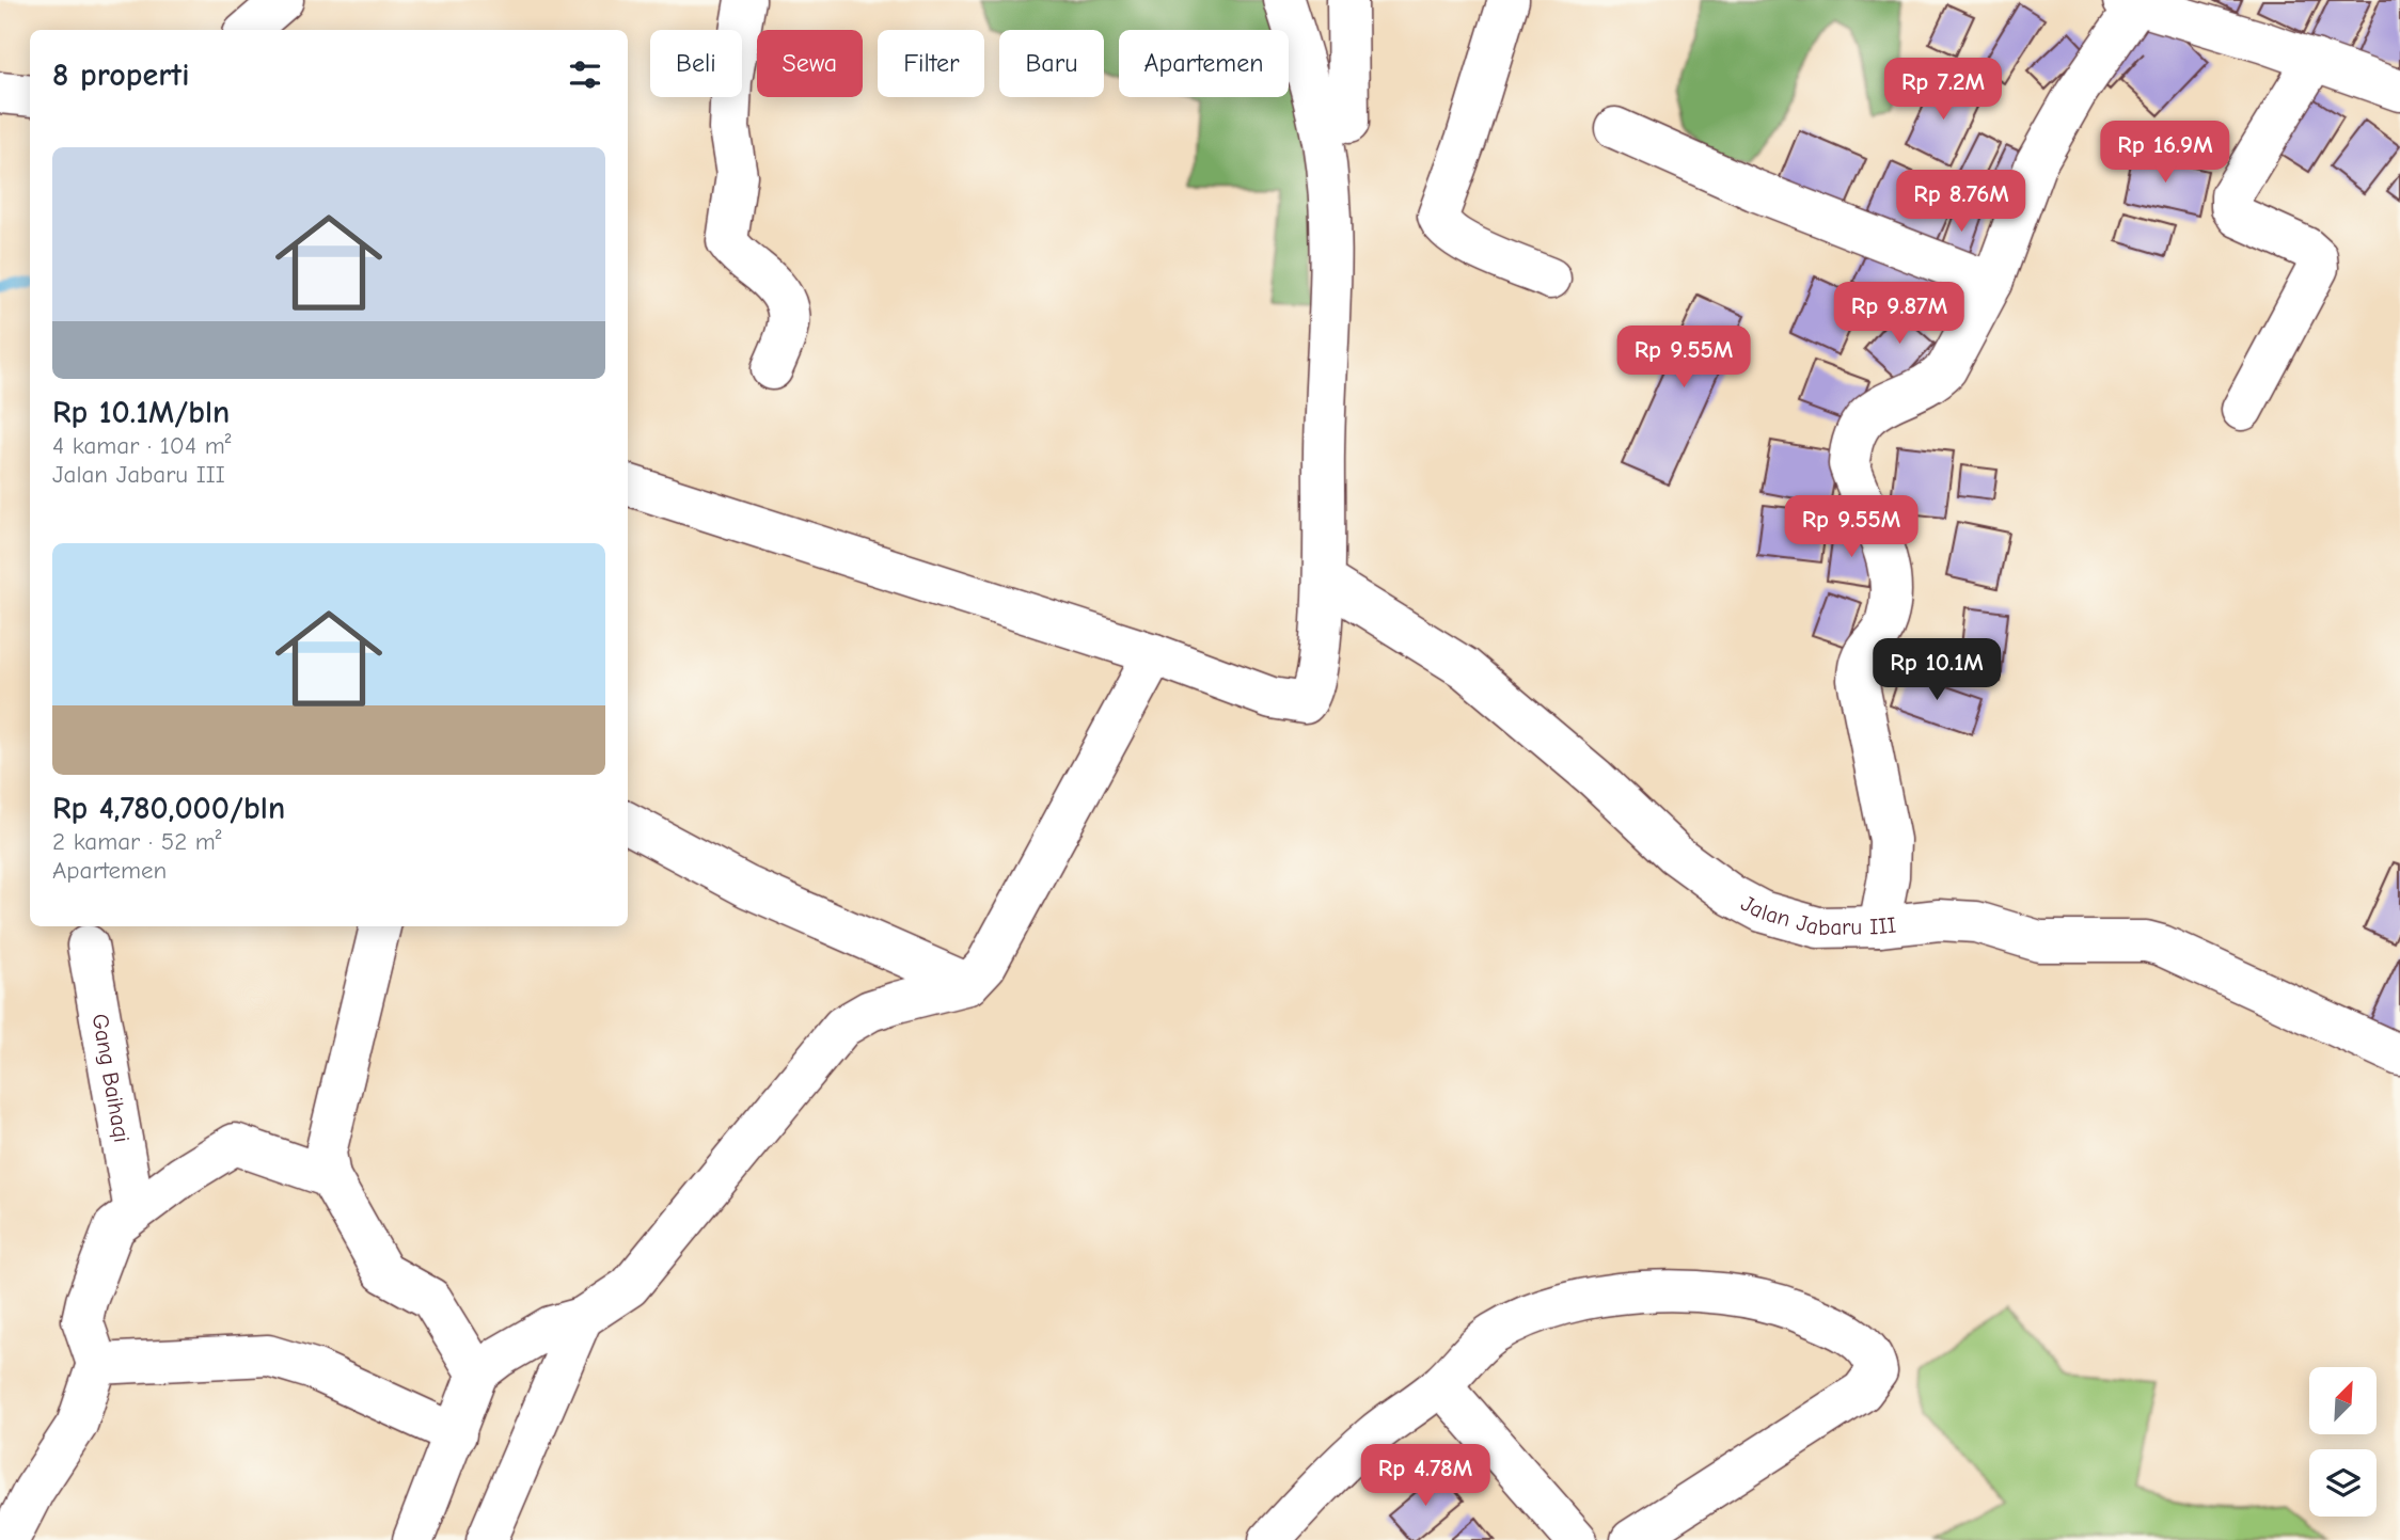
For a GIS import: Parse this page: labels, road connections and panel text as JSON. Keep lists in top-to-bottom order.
{
  "streets": {
    "street": ["Jalan Jabaru III", "Gang Baihaqi"]
  },
  "north": "top right",
  "page": {
    "chip": [
      "Beli",
      "Sewa",
      "Filter",
      "Baru",
      "Apartemen"
    ],
    "heading": "8 properti",
    "price": [
      "Rp 7.2M",
      "Rp 16.9M",
      "Rp 8.76M",
      "Rp 9.87M",
      "Rp 9.55M",
      "Rp 9.55M",
      "Rp 10.1M",
      "Rp 4.78M"
    ],
    "list": [
      {
        "name": "Rp 10.1M/bln",
        "note": "4 kamar · 104 m² · Jalan Jabaru III"
      },
      {
        "name": "Rp 4,780,000/bln",
        "note": "2 kamar · 52 m² · Apartemen"
      }
    ]
  }
}
